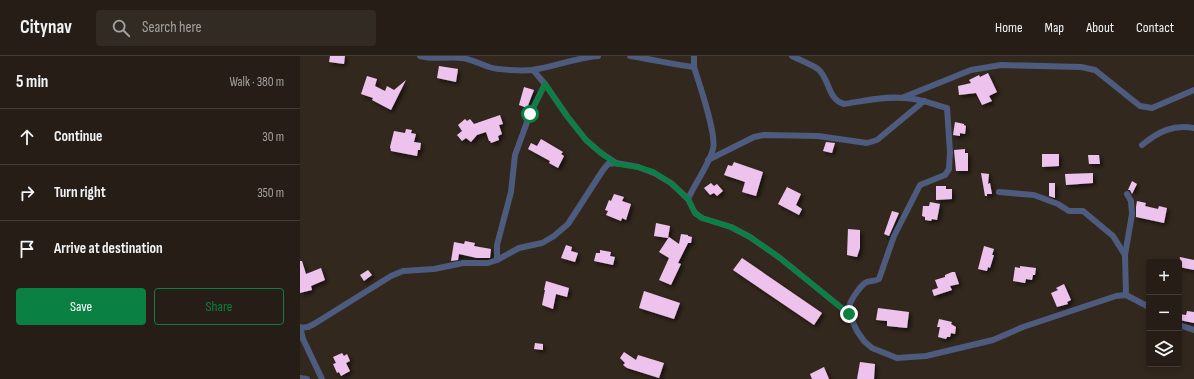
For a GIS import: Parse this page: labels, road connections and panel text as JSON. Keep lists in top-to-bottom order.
{
  "page": {
    "header": "Citynav",
    "search": "Search here",
    "nav": [
      "Home",
      "Map",
      "About",
      "Contact"
    ],
    "heading": ["5 min", "Walk · 380 m"],
    "list": [
      ["Continue", "30 m"],
      ["Turn right", "350 m"],
      "Arrive at destination"
    ],
    "map_buttons": ["+", "−"],
    "buttons": ["Save", "Share"]
  }
}
